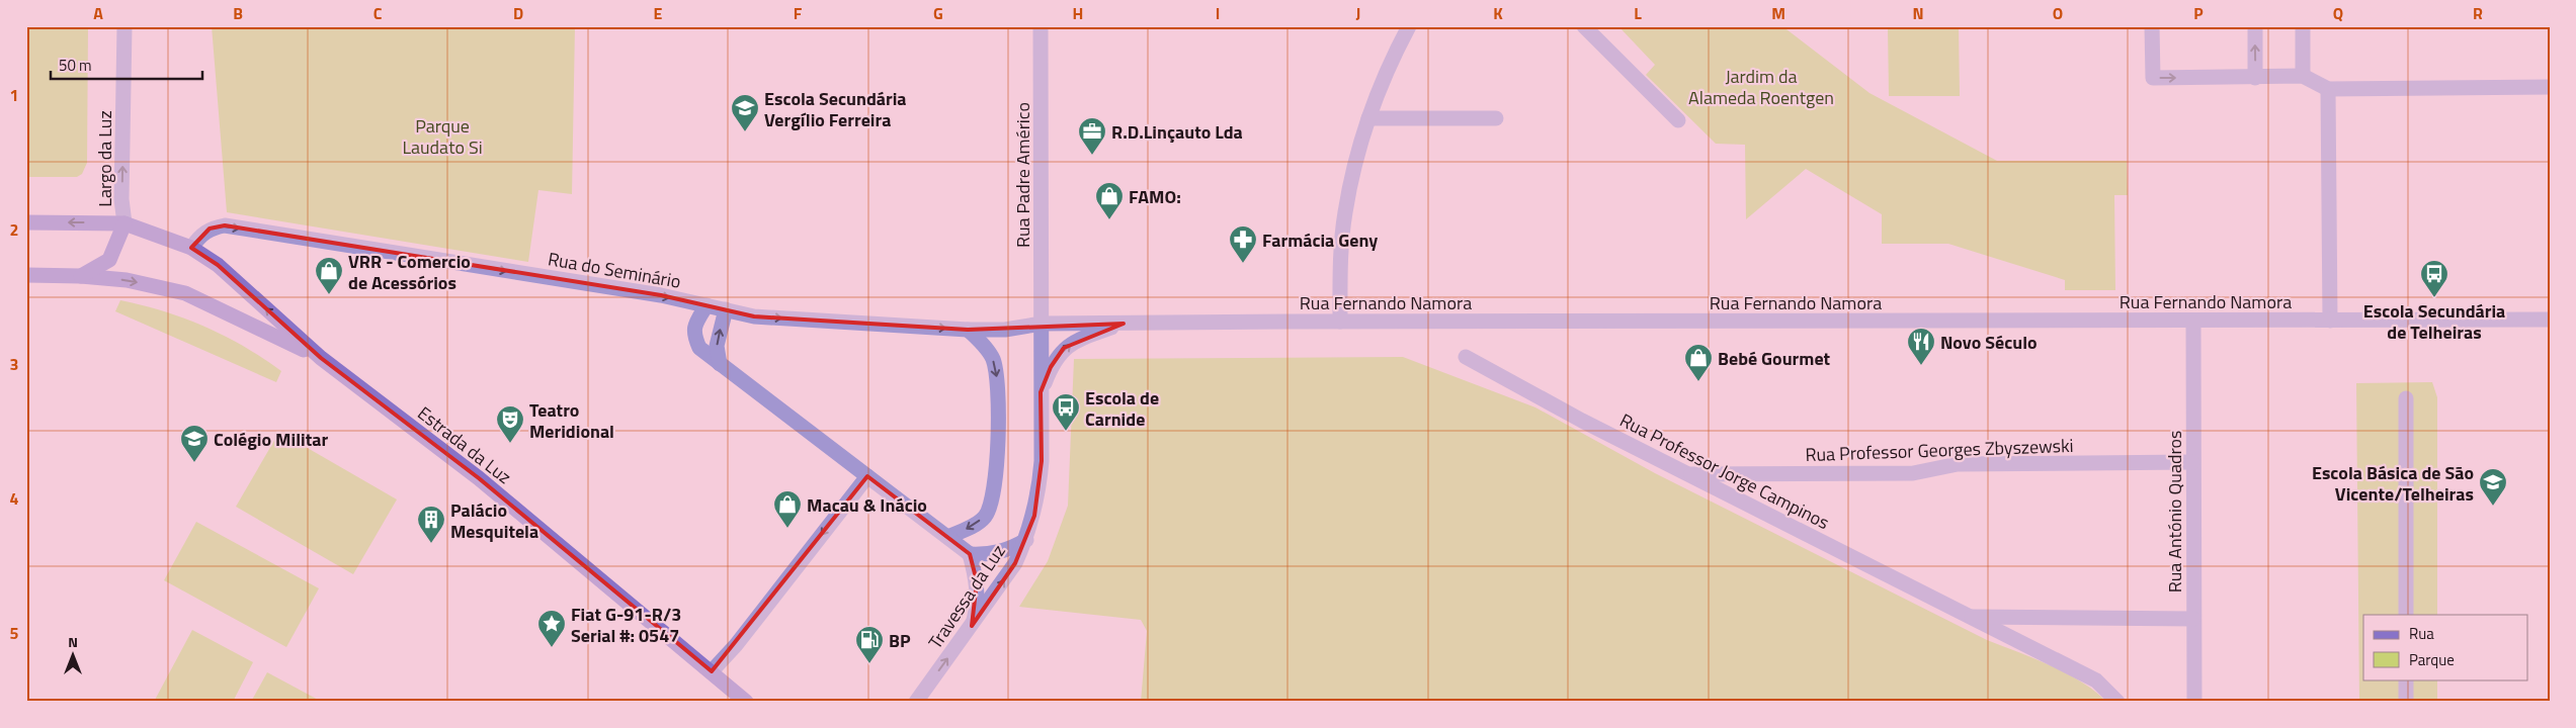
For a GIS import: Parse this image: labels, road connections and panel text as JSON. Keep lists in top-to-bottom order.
{
  "streets": {
    "main road": ["Largo da Luz", "Estrada da Luz"],
    "street": [
      "Rua Padre Américo",
      "Rua do Seminário",
      "Rua Fernando Namora",
      "Rua Professor Georges Zbyszewski",
      "Rua Professor Jorge Campinos",
      "Rua António Quadros",
      "Travessa da Luz"
    ]
  },
  "crossings": [
    ["Largo da Luz", "Estrada da Luz"],
    ["Rua Padre Américo", "Rua do Seminário"],
    ["Rua Padre Américo", "Rua Fernando Namora"],
    ["Rua Padre Américo", "Travessa da Luz"],
    ["Rua do Seminário", "Rua Fernando Namora"],
    ["Rua do Seminário", "Estrada da Luz"],
    ["Rua do Seminário", "Travessa da Luz"],
    ["Rua Fernando Namora", "Rua António Quadros"],
    ["Rua Fernando Namora", "Travessa da Luz"],
    ["Rua Professor Georges Zbyszewski", "Rua Professor Jorge Campinos"],
    ["Rua Professor Georges Zbyszewski", "Rua António Quadros"],
    ["Rua Professor Jorge Campinos", "Rua António Quadros"]
  ],
  "one_way": ["Rua do Seminário"],
  "parks": ["Jardim da Alameda Roentgen", "Parque Laudato Si"],
  "places": {
    "school or university": ["Escola Secundária Vergílio Ferreira", "Colégio Militar", "Escola Básica de São Vicente/Telheiras"],
    "office": ["R.D.Linçauto Lda"],
    "shop": [
      "FAMO:",
      "VRR - Comercio de Acessórios",
      "Bebé Gourmet",
      "Macau & Inácio"
    ],
    "pharmacy": ["Farmácia Geny"],
    "bus stop": ["Escola Secundária de Telheiras", "Escola de Carnide"],
    "restaurant": ["Novo Século"],
    "theatre": ["Teatro Meridional"],
    "building": ["Palácio Mesquitela"],
    "place": ["Fiat G-91-R/3 Serial #: 0547"],
    "fuel station": ["BP"]
  },
  "legend": ["Rua", "Parque"],
  "scale_bar": "50 m",
  "north": "top",
  "grid": {
    "columns": [
      "A",
      "B",
      "C",
      "D",
      "E",
      "F",
      "G",
      "H",
      "I",
      "J",
      "K",
      "L",
      "M",
      "N",
      "O",
      "P",
      "Q",
      "R"
    ],
    "rows": [
      "1",
      "2",
      "3",
      "4",
      "5"
    ]
  }
}
